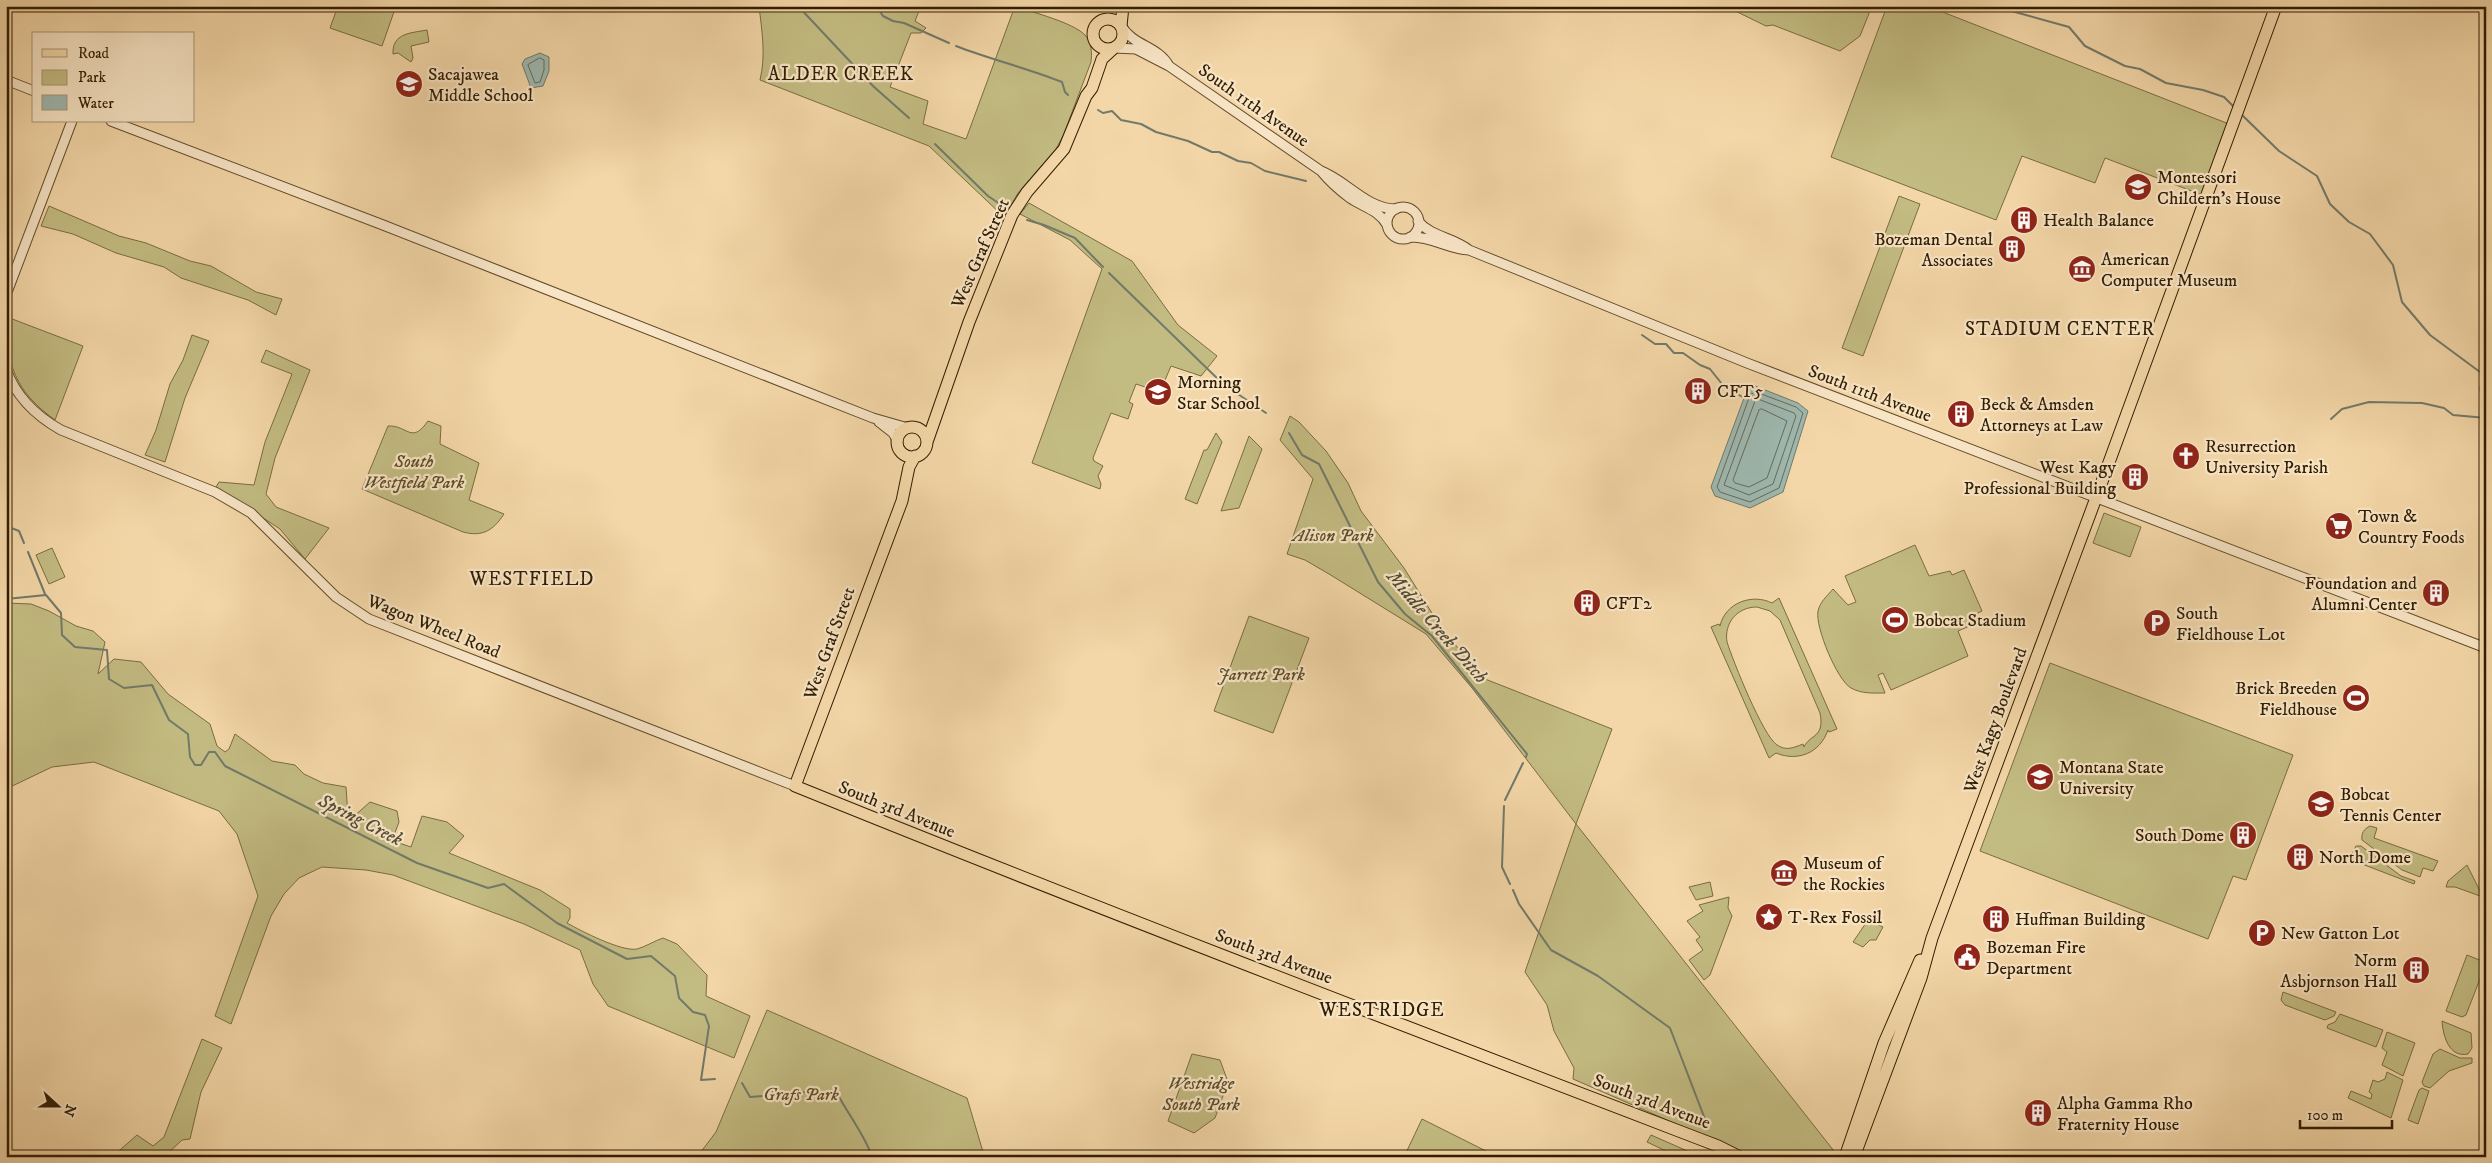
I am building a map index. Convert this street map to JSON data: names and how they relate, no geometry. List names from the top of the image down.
{
  "streets": {
    "main road": ["West Graf Street", "West Kagy Boulevard", "South 3rd Avenue"],
    "street": ["South 11th Avenue", "Wagon Wheel Road"]
  },
  "crossings": [
    ["South 11th Avenue", "West Graf Street"],
    ["South 11th Avenue", "West Kagy Boulevard"],
    ["West Graf Street", "Wagon Wheel Road"],
    ["West Graf Street", "South 3rd Avenue"],
    ["Wagon Wheel Road", "South 3rd Avenue"]
  ],
  "districts": [
    "ALDER CREEK",
    "STADIUM CENTER",
    "WESTFIELD",
    "WESTRIDGE"
  ],
  "water": ["Middle Creek Ditch", "Spring Creek"],
  "parks": [
    "South Westfield Park",
    "Alison Park",
    "Jarrett Park",
    "Westridge South Park",
    "Grafs Park"
  ],
  "places": {
    "school or university": [
      "Sacajawea Middle School",
      "Montessori Childern's House",
      "Morning Star School",
      "Montana State University",
      "Bobcat Tennis Center"
    ],
    "building": [
      "Health Balance",
      "Bozeman Dental Associates",
      "CFT5",
      "Beck & Amsden Attorneys at Law",
      "West Kagy Professional Building",
      "Foundation and Alumni Center",
      "CFT2",
      "South Dome",
      "North Dome",
      "Huffman Building",
      "Norm Asbjornson Hall",
      "Alpha Gamma Rho Fraternity House"
    ],
    "museum": ["American Computer Museum", "Museum of the Rockies"],
    "church": ["Resurrection University Parish"],
    "supermarket": ["Town & Country Foods"],
    "sports": ["Bobcat Stadium", "Brick Breeden Fieldhouse"],
    "parking": ["South Fieldhouse Lot", "New Gatton Lot"],
    "place": ["T-Rex Fossil"],
    "public building": ["Bozeman Fire Department"]
  },
  "legend": ["Road", "Park", "Water"],
  "scale_bar": "100 m",
  "north": "right"
}
